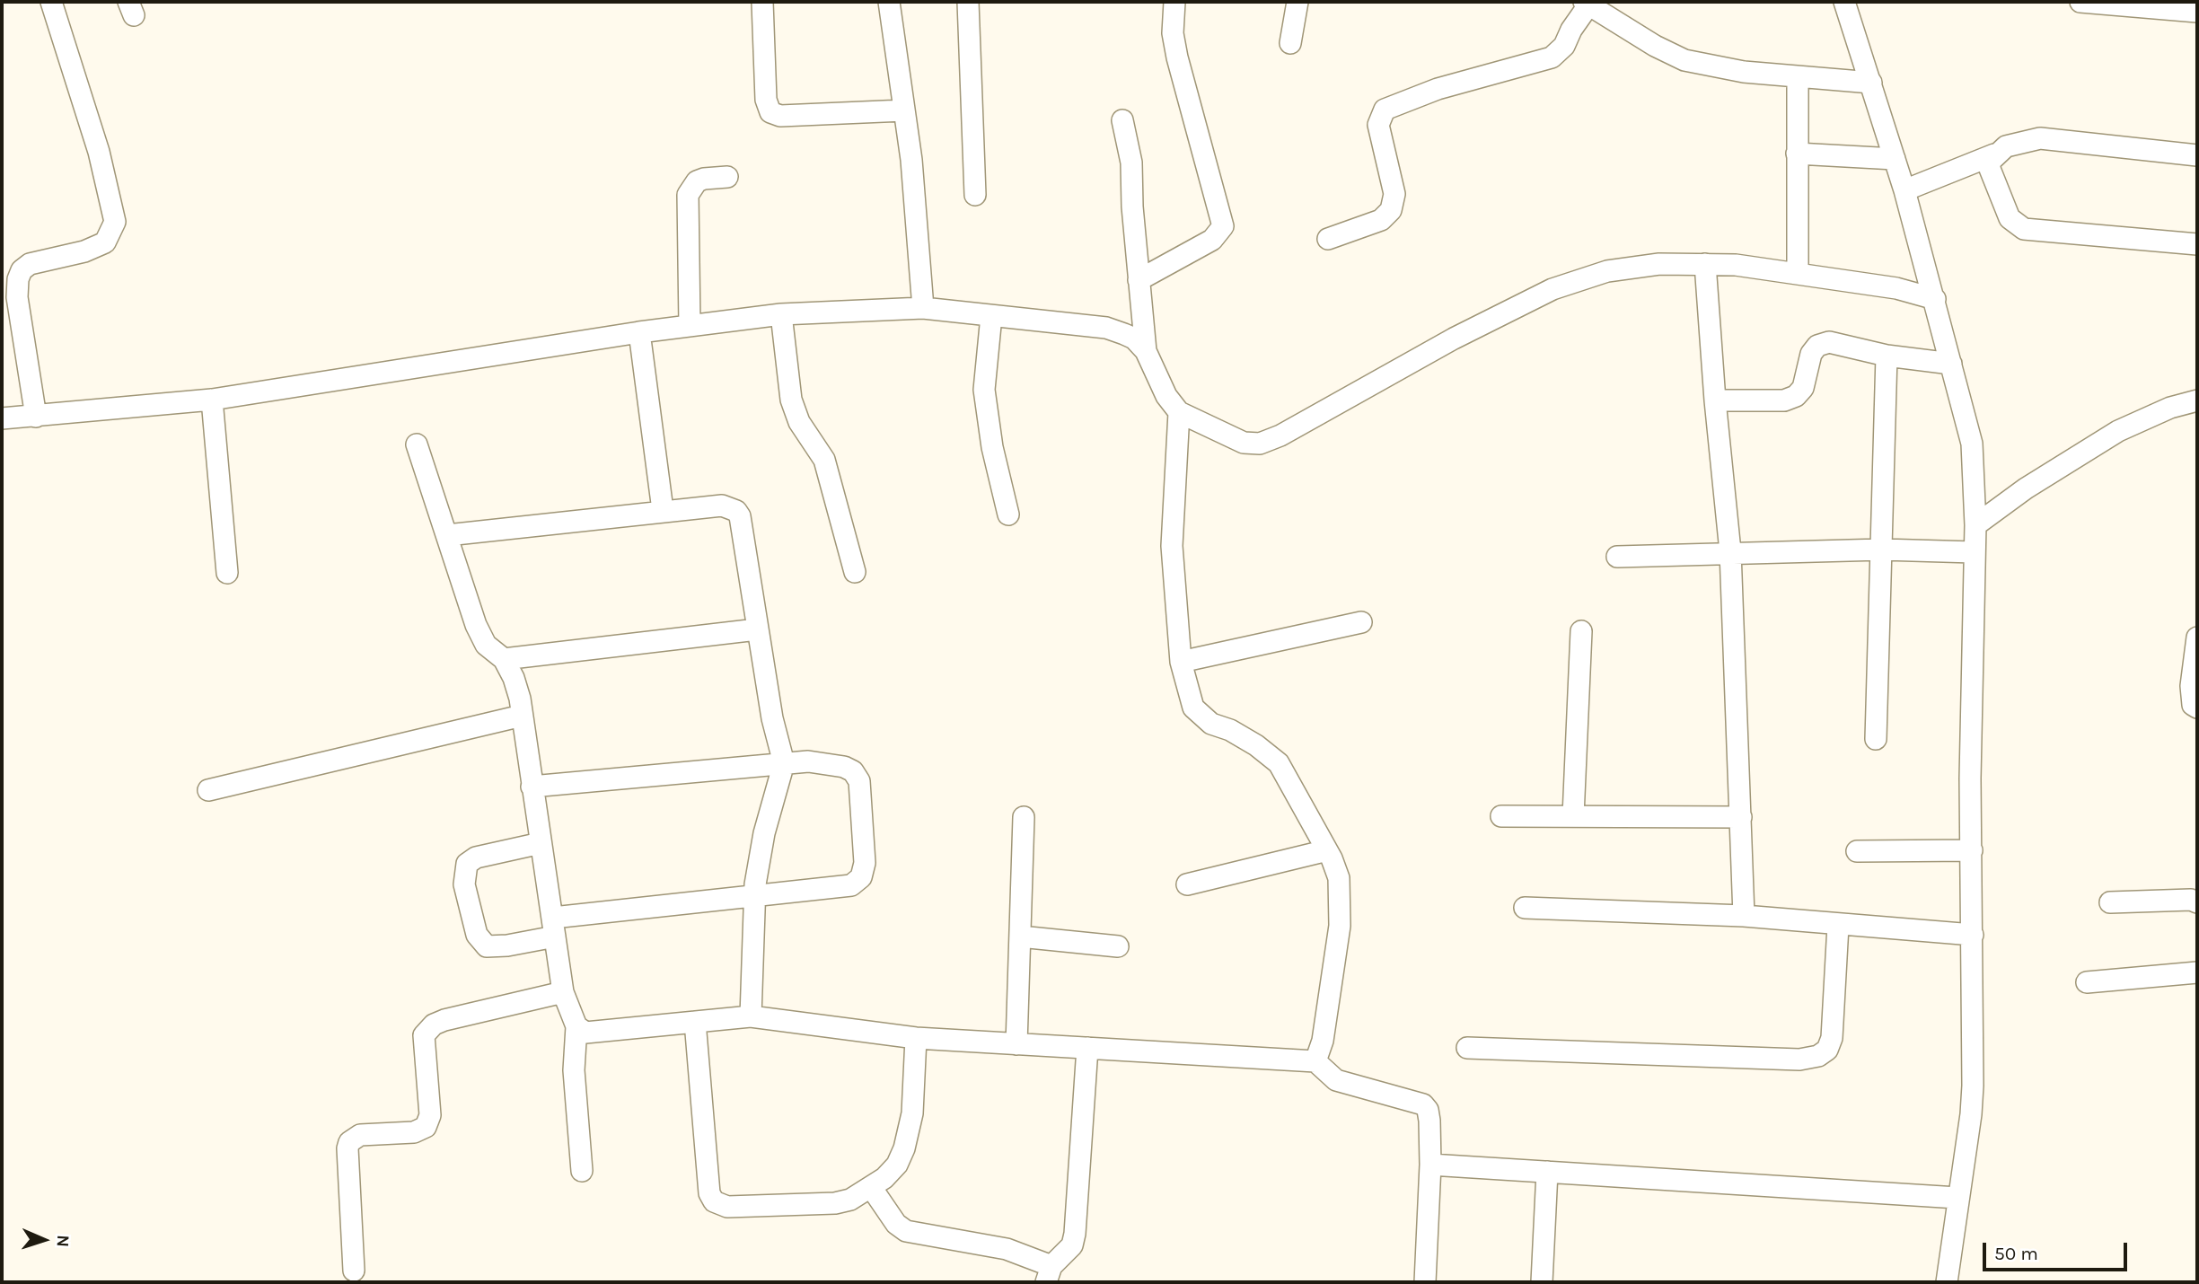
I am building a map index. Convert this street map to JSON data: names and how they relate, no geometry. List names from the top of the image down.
{
  "scale_bar": "50 m",
  "north": "right"
}
